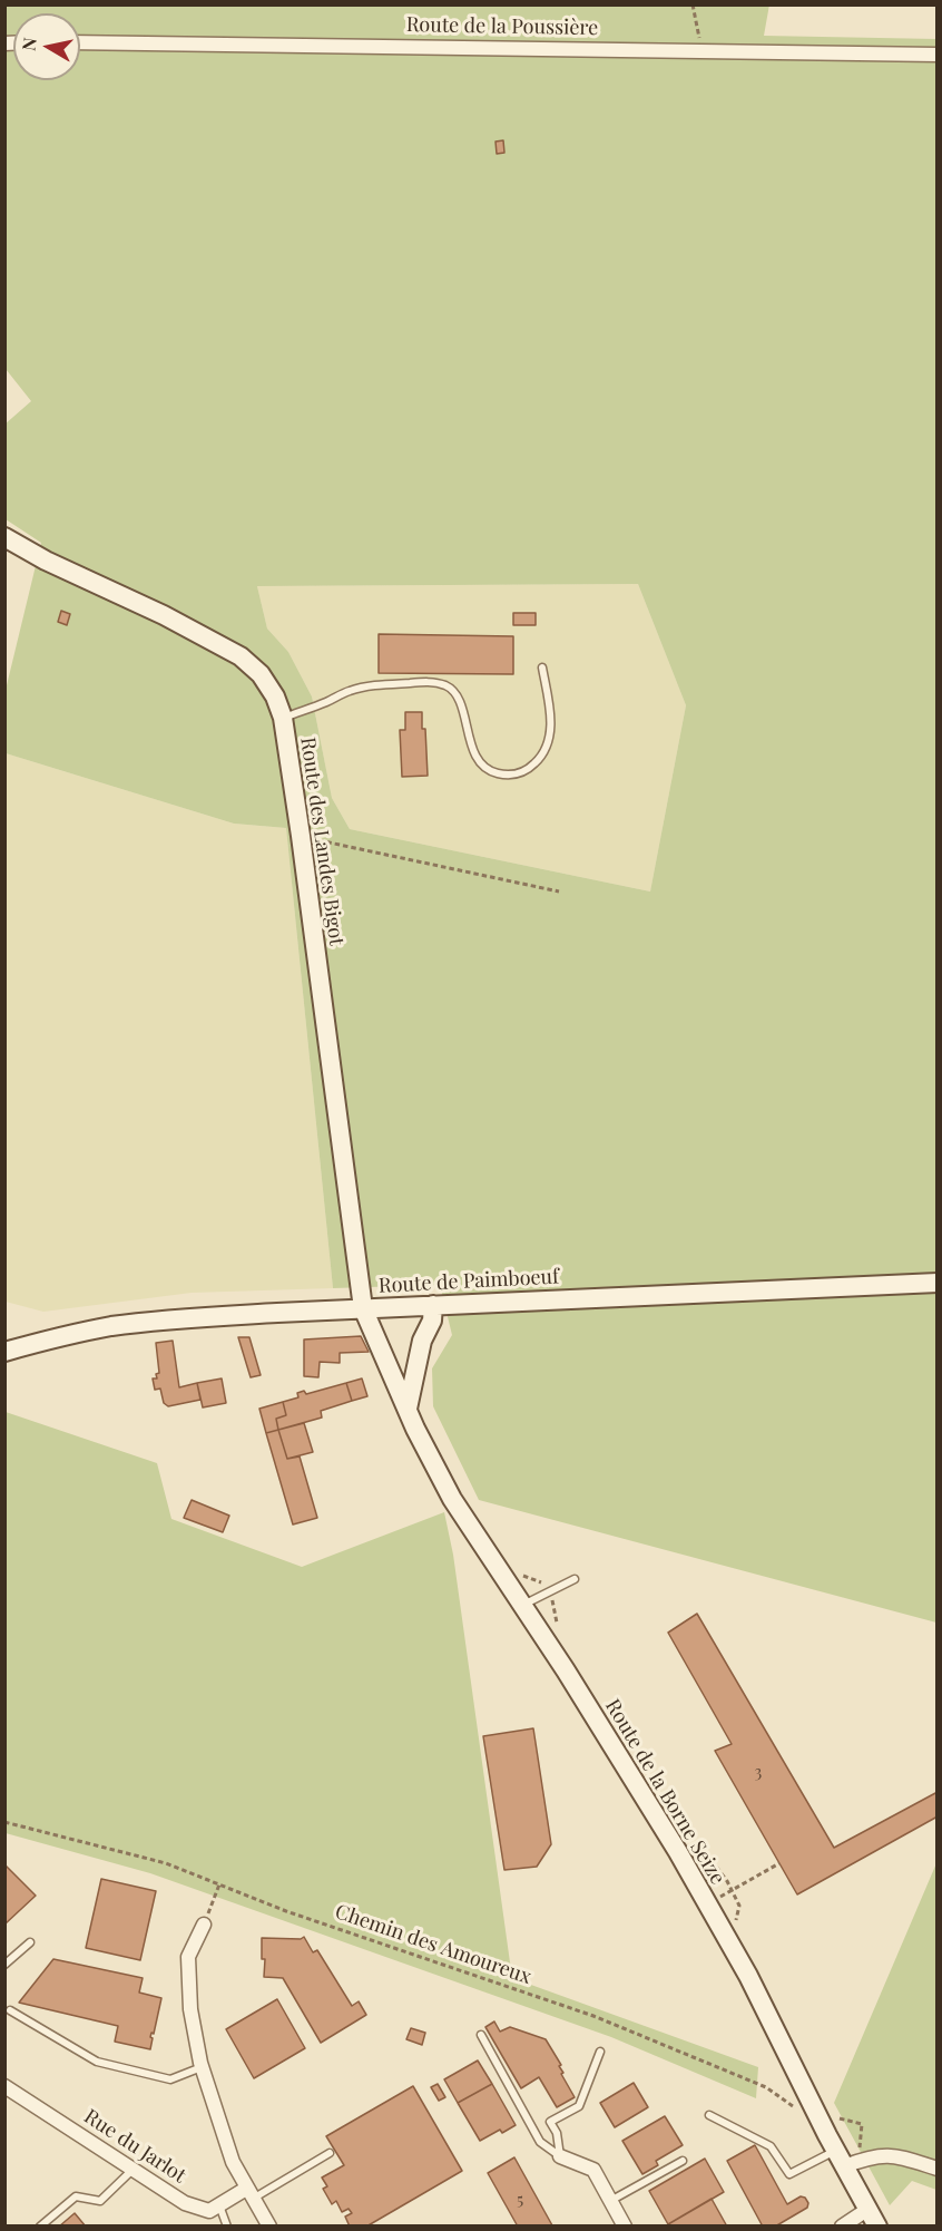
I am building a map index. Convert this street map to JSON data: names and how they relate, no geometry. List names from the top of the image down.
{
  "streets": {
    "street": [
      "Route de la Poussière",
      "Route des Landes Bigot",
      "Route de Paimboeuf",
      "Route de la Borne Seize",
      "Rue du Jarlot"
    ],
    "path": ["Chemin des Amoureux"]
  },
  "crossings": [
    ["Route des Landes Bigot", "Route de Paimboeuf"],
    ["Route des Landes Bigot", "Route de la Borne Seize"]
  ],
  "house_numbers": ["3", "5"],
  "north": "left"
}
